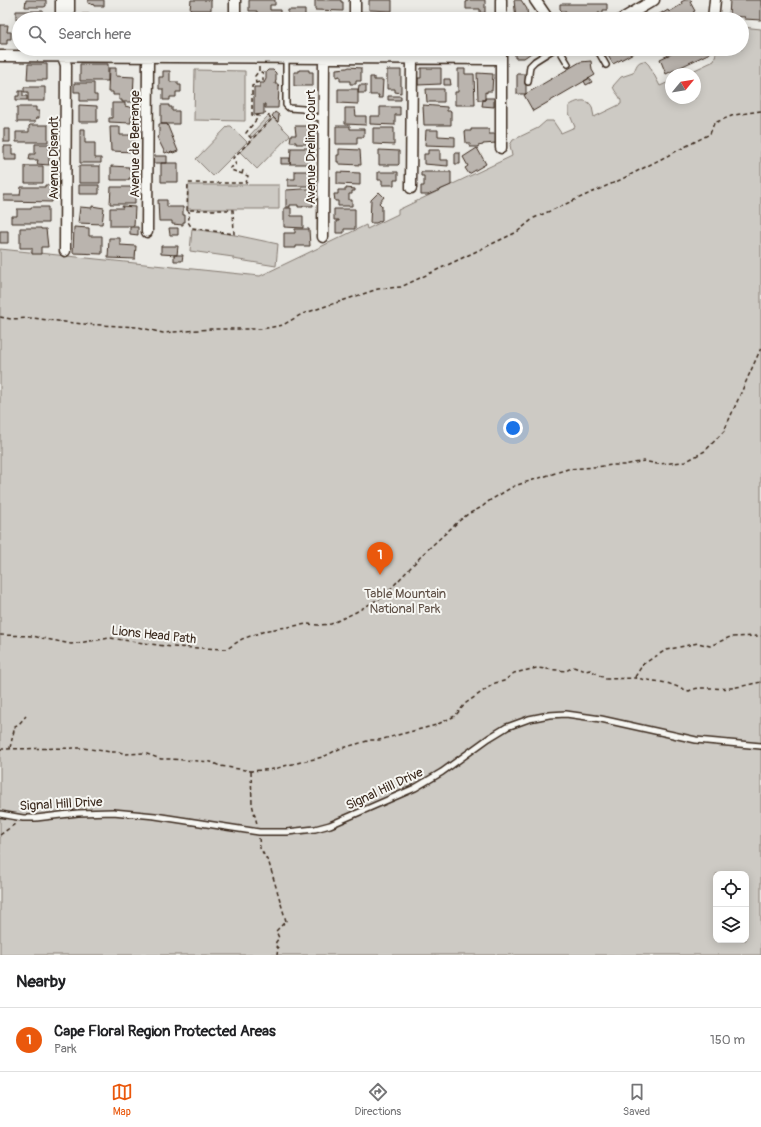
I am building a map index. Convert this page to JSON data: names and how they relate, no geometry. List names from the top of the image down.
{
  "streets": {
    "street": ["Avenue de Berrange", "Avenue Dreling Court", "Avenue Disandt"],
    "lane": ["Signal Hill Drive"],
    "path": ["Lions Head Path"]
  },
  "parks": ["Table Mountain National Park"],
  "north": "top right",
  "page": {
    "search": "Search here",
    "pins": "1",
    "heading": "Nearby",
    "list": [
      {
        "mark": "1",
        "name": "Cape Floral Region Protected Areas",
        "note": "Park",
        "value": "150 m"
      }
    ],
    "nav": ["Map", "Directions", "Saved"]
  }
}
